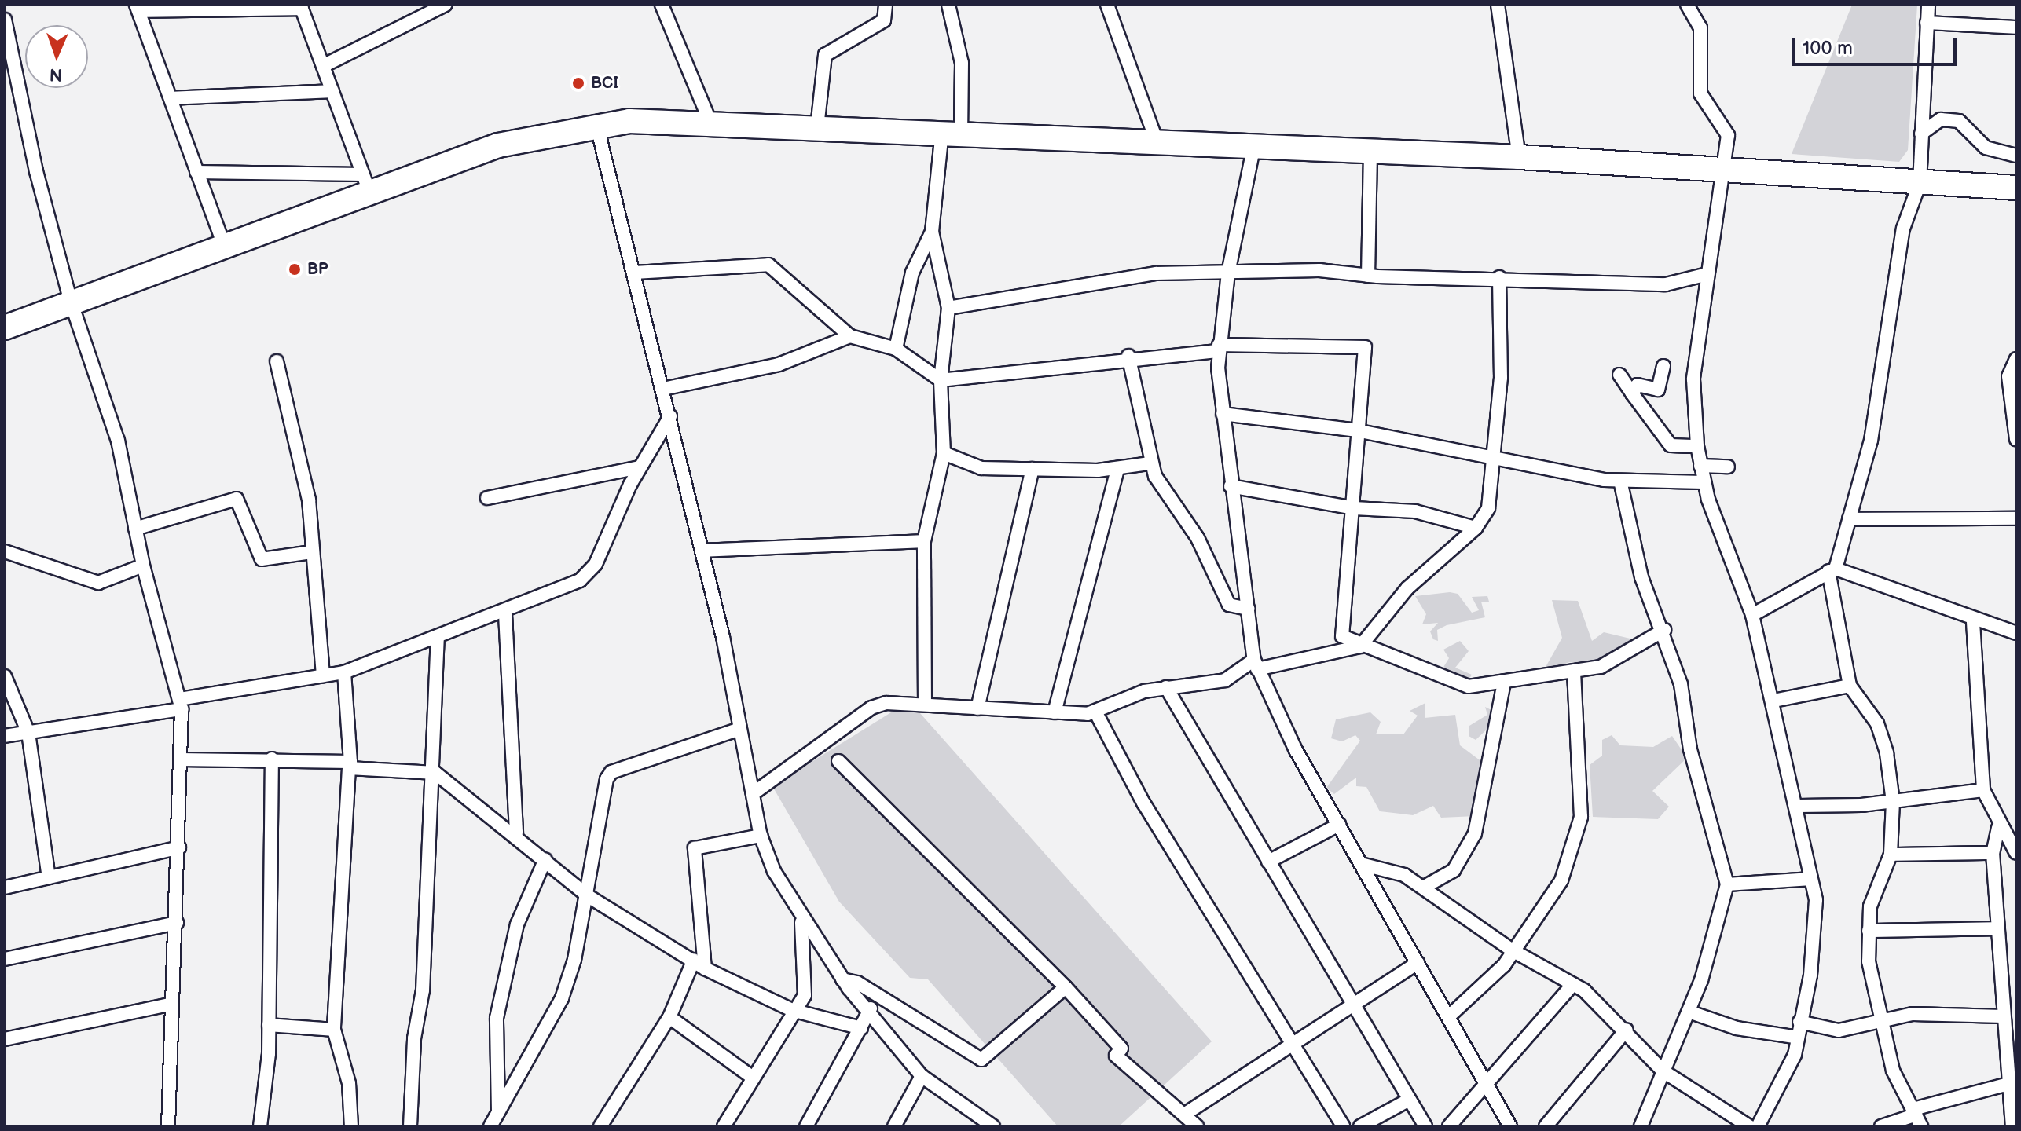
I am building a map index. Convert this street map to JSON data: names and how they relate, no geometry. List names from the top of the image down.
{
  "places": ["BCI", "BP"],
  "scale_bar": "100 m",
  "north": "bottom"
}
